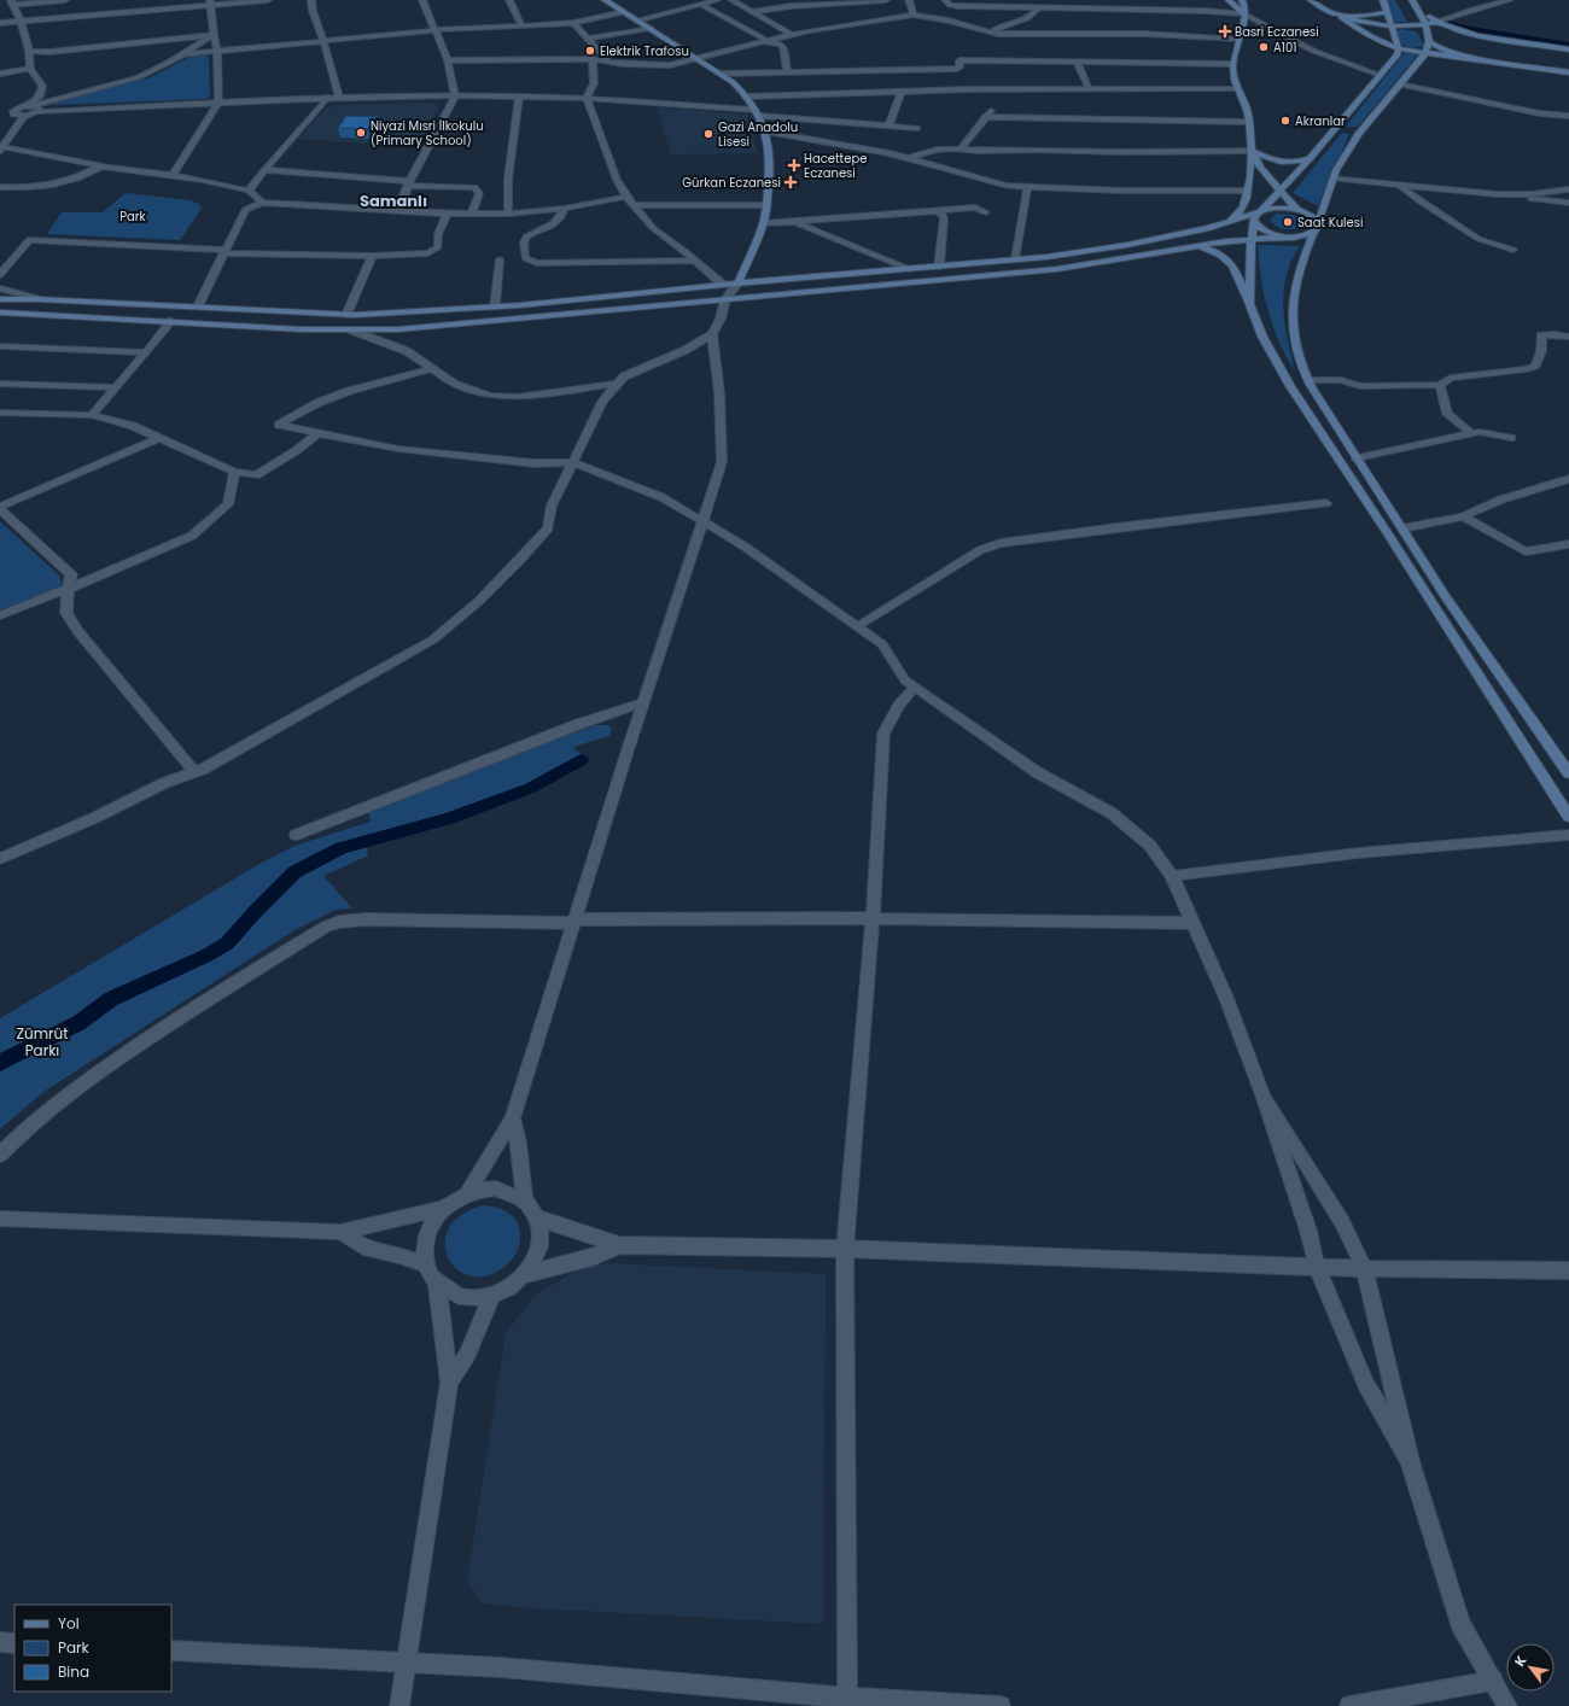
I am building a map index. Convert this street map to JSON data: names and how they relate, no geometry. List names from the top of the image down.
{
  "districts": ["Samanlı"],
  "parks": ["Park", "Zümrüt Parkı"],
  "places": {
    "health": ["Basri Eczanesi", "Hacettepe Eczanesi", "Gürkan Eczanesi"],
    "other": [
      "A101",
      "Elektrik Trafosu",
      "Akranlar",
      "Niyazi Mısri İlkokulu (Primary School)",
      "Gazi Anadolu Lisesi",
      "Saat Kulesi"
    ]
  },
  "legend": ["Yol", "Park", "Bina"],
  "north": "top left"
}
